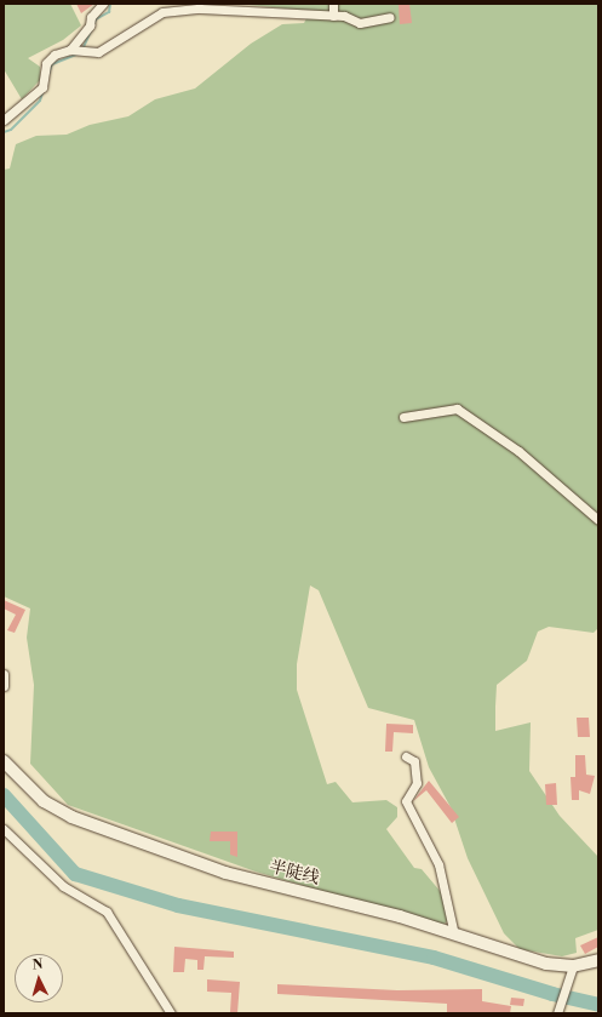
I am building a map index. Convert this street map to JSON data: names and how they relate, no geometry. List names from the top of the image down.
{
  "streets": {
    "street": ["半陡线"]
  },
  "north": "top"
}
